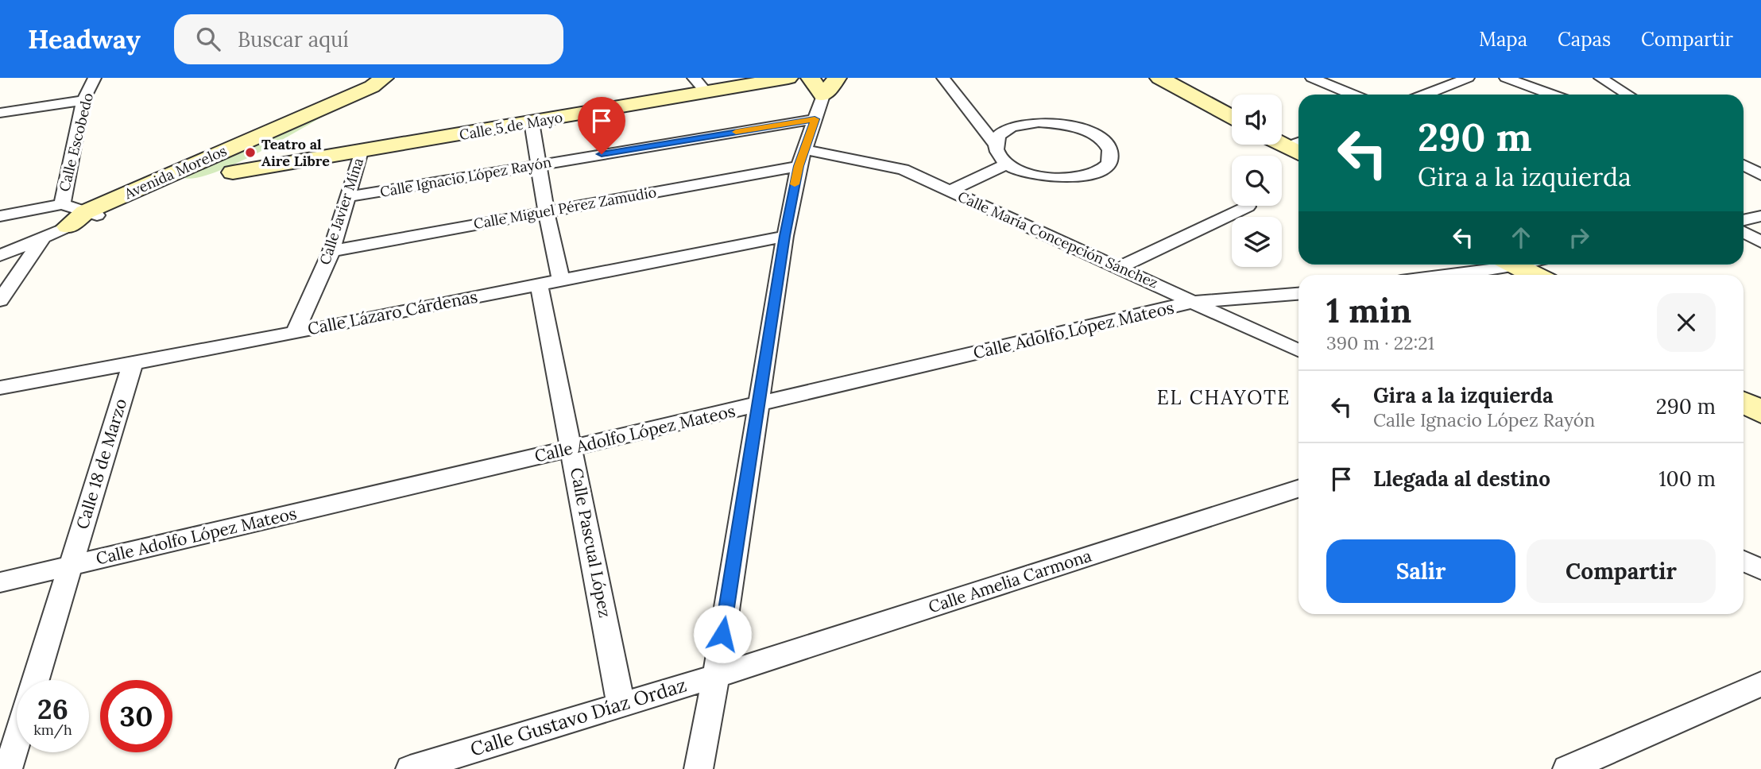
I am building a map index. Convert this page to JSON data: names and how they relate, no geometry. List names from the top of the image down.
{
  "streets": {
    "street": [
      "Calle 5 de Mayo",
      "Calle Escobedo",
      "Avenida Morelos",
      "Calle Ignacio López Rayón",
      "Calle Miguel Pérez Zamudio",
      "Calle Javier Mina",
      "Calle María Concepción Sánchez",
      "Calle Lázaro Cárdenas",
      "Calle Adolfo López Mateos",
      "Calle 18 de Marzo",
      "Calle Pascual López",
      "Calle Amelia Carmona",
      "Calle Gustavo Díaz Ordaz"
    ]
  },
  "crossings": [
    ["Calle 5 de Mayo", "Avenida Morelos"],
    ["Calle 5 de Mayo", "Calle Javier Mina"],
    ["Calle Ignacio López Rayón", "Calle Javier Mina"],
    ["Calle Miguel Pérez Zamudio", "Calle Javier Mina"],
    ["Calle Miguel Pérez Zamudio", "Calle María Concepción Sánchez"],
    ["Calle Javier Mina", "Calle Lázaro Cárdenas"],
    ["Calle María Concepción Sánchez", "Calle Adolfo López Mateos"],
    ["Calle Lázaro Cárdenas", "Calle 18 de Marzo"],
    ["Calle Lázaro Cárdenas", "Calle Pascual López"],
    ["Calle Adolfo López Mateos", "Calle 18 de Marzo"],
    ["Calle Adolfo López Mateos", "Calle Pascual López"],
    ["Calle Pascual López", "Calle Gustavo Díaz Ordaz"],
    ["Calle Amelia Carmona", "Calle Gustavo Díaz Ordaz"]
  ],
  "districts": ["EL CHAYOTE"],
  "places": ["Teatro al Aire Libre"],
  "page": {
    "header": "Headway",
    "search": "Buscar aquí",
    "nav": ["Mapa", "Capas", "Compartir"],
    "turn": ["290 m", "Gira a la izquierda"],
    "heading": ["1 min", "390 m · 22:21"],
    "list": [
      {
        "name": "Gira a la izquierda",
        "note": "Calle Ignacio López Rayón",
        "value": "290 m"
      },
      {
        "name": "Llegada al destino",
        "value": "100 m"
      }
    ],
    "buttons": ["Salir", "Compartir"],
    "speed": "26 km/h",
    "limit": "30"
  }
}
